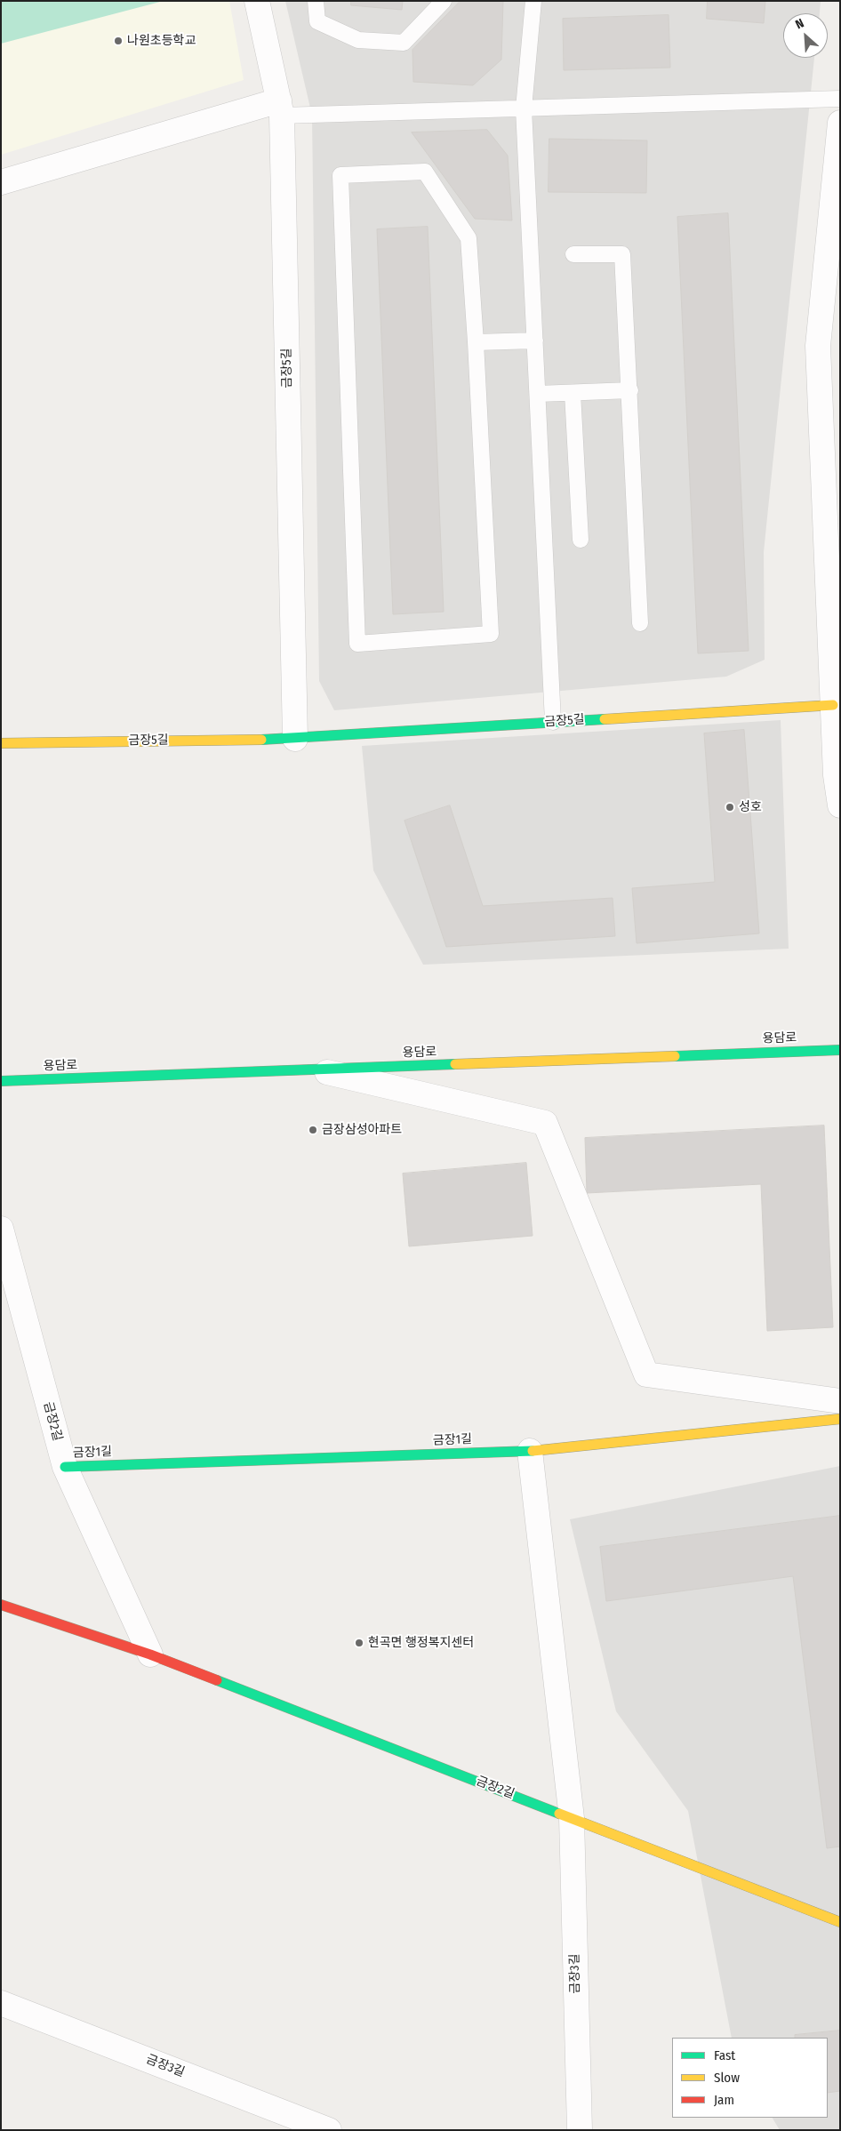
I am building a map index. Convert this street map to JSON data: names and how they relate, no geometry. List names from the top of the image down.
{
  "streets": {
    "street": [
      "금장5길",
      "용담로",
      "금장2길",
      "금장1길",
      "금장3길"
    ]
  },
  "crossings": [
    ["금장2길", "금장1길"],
    ["금장2길", "금장3길"],
    ["금장1길", "금장3길"]
  ],
  "places": [
    "나원초등학교",
    "성호",
    "금장삼성아파트",
    "현곡면 행정복지센터"
  ],
  "legend": ["Fast", "Slow", "Jam"],
  "north": "top left"
}
